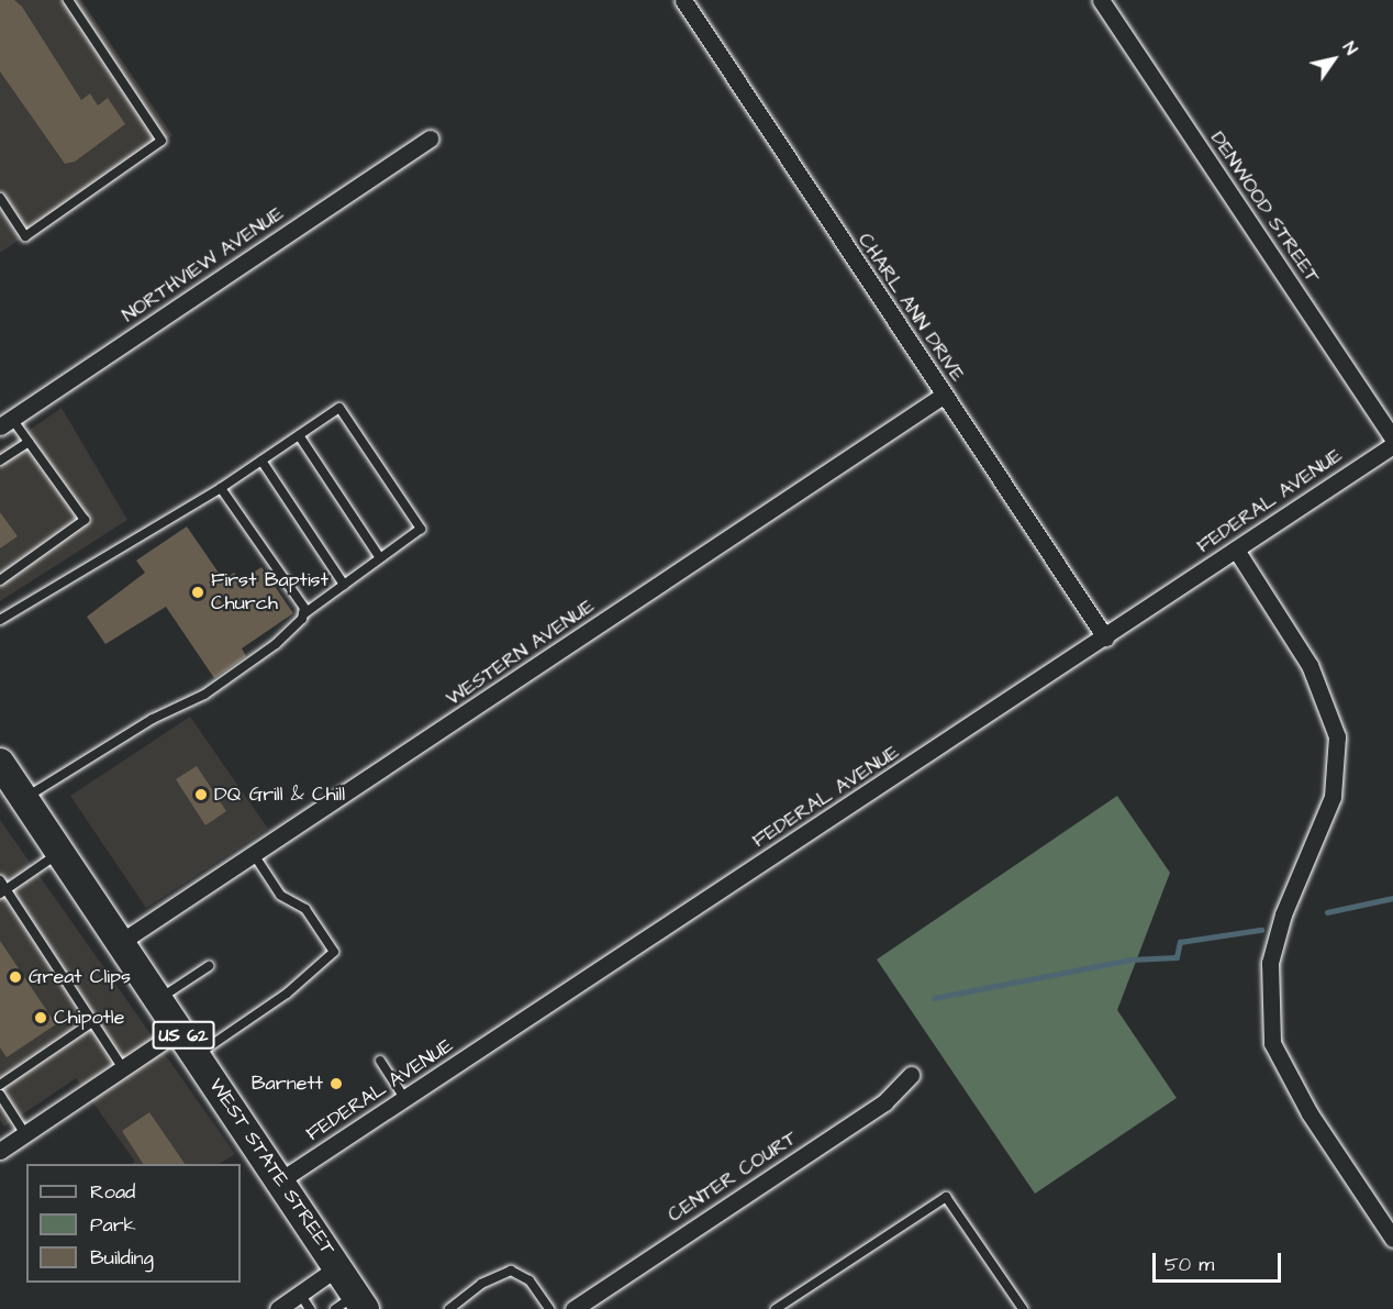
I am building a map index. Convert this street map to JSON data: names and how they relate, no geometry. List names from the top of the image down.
{
  "streets": {
    "highway": ["US 62", "WEST STATE STREET"],
    "street": [
      "DENWOOD STREET",
      "NORTHVIEW AVENUE",
      "CHARL ANN DRIVE",
      "FEDERAL AVENUE",
      "WESTERN AVENUE",
      "CENTER COURT"
    ]
  },
  "crossings": [
    ["CHARL ANN DRIVE", "FEDERAL AVENUE"],
    ["CHARL ANN DRIVE", "WESTERN AVENUE"],
    ["FEDERAL AVENUE", "WEST STATE STREET"],
    ["WESTERN AVENUE", "WEST STATE STREET"]
  ],
  "places": [
    "First Baptist Church",
    "DQ Grill & Chill",
    "Great Clips",
    "Chipotle",
    "Barnett"
  ],
  "legend": ["Road", "Park", "Building"],
  "scale_bar": "50 m",
  "north": "top right"
}
